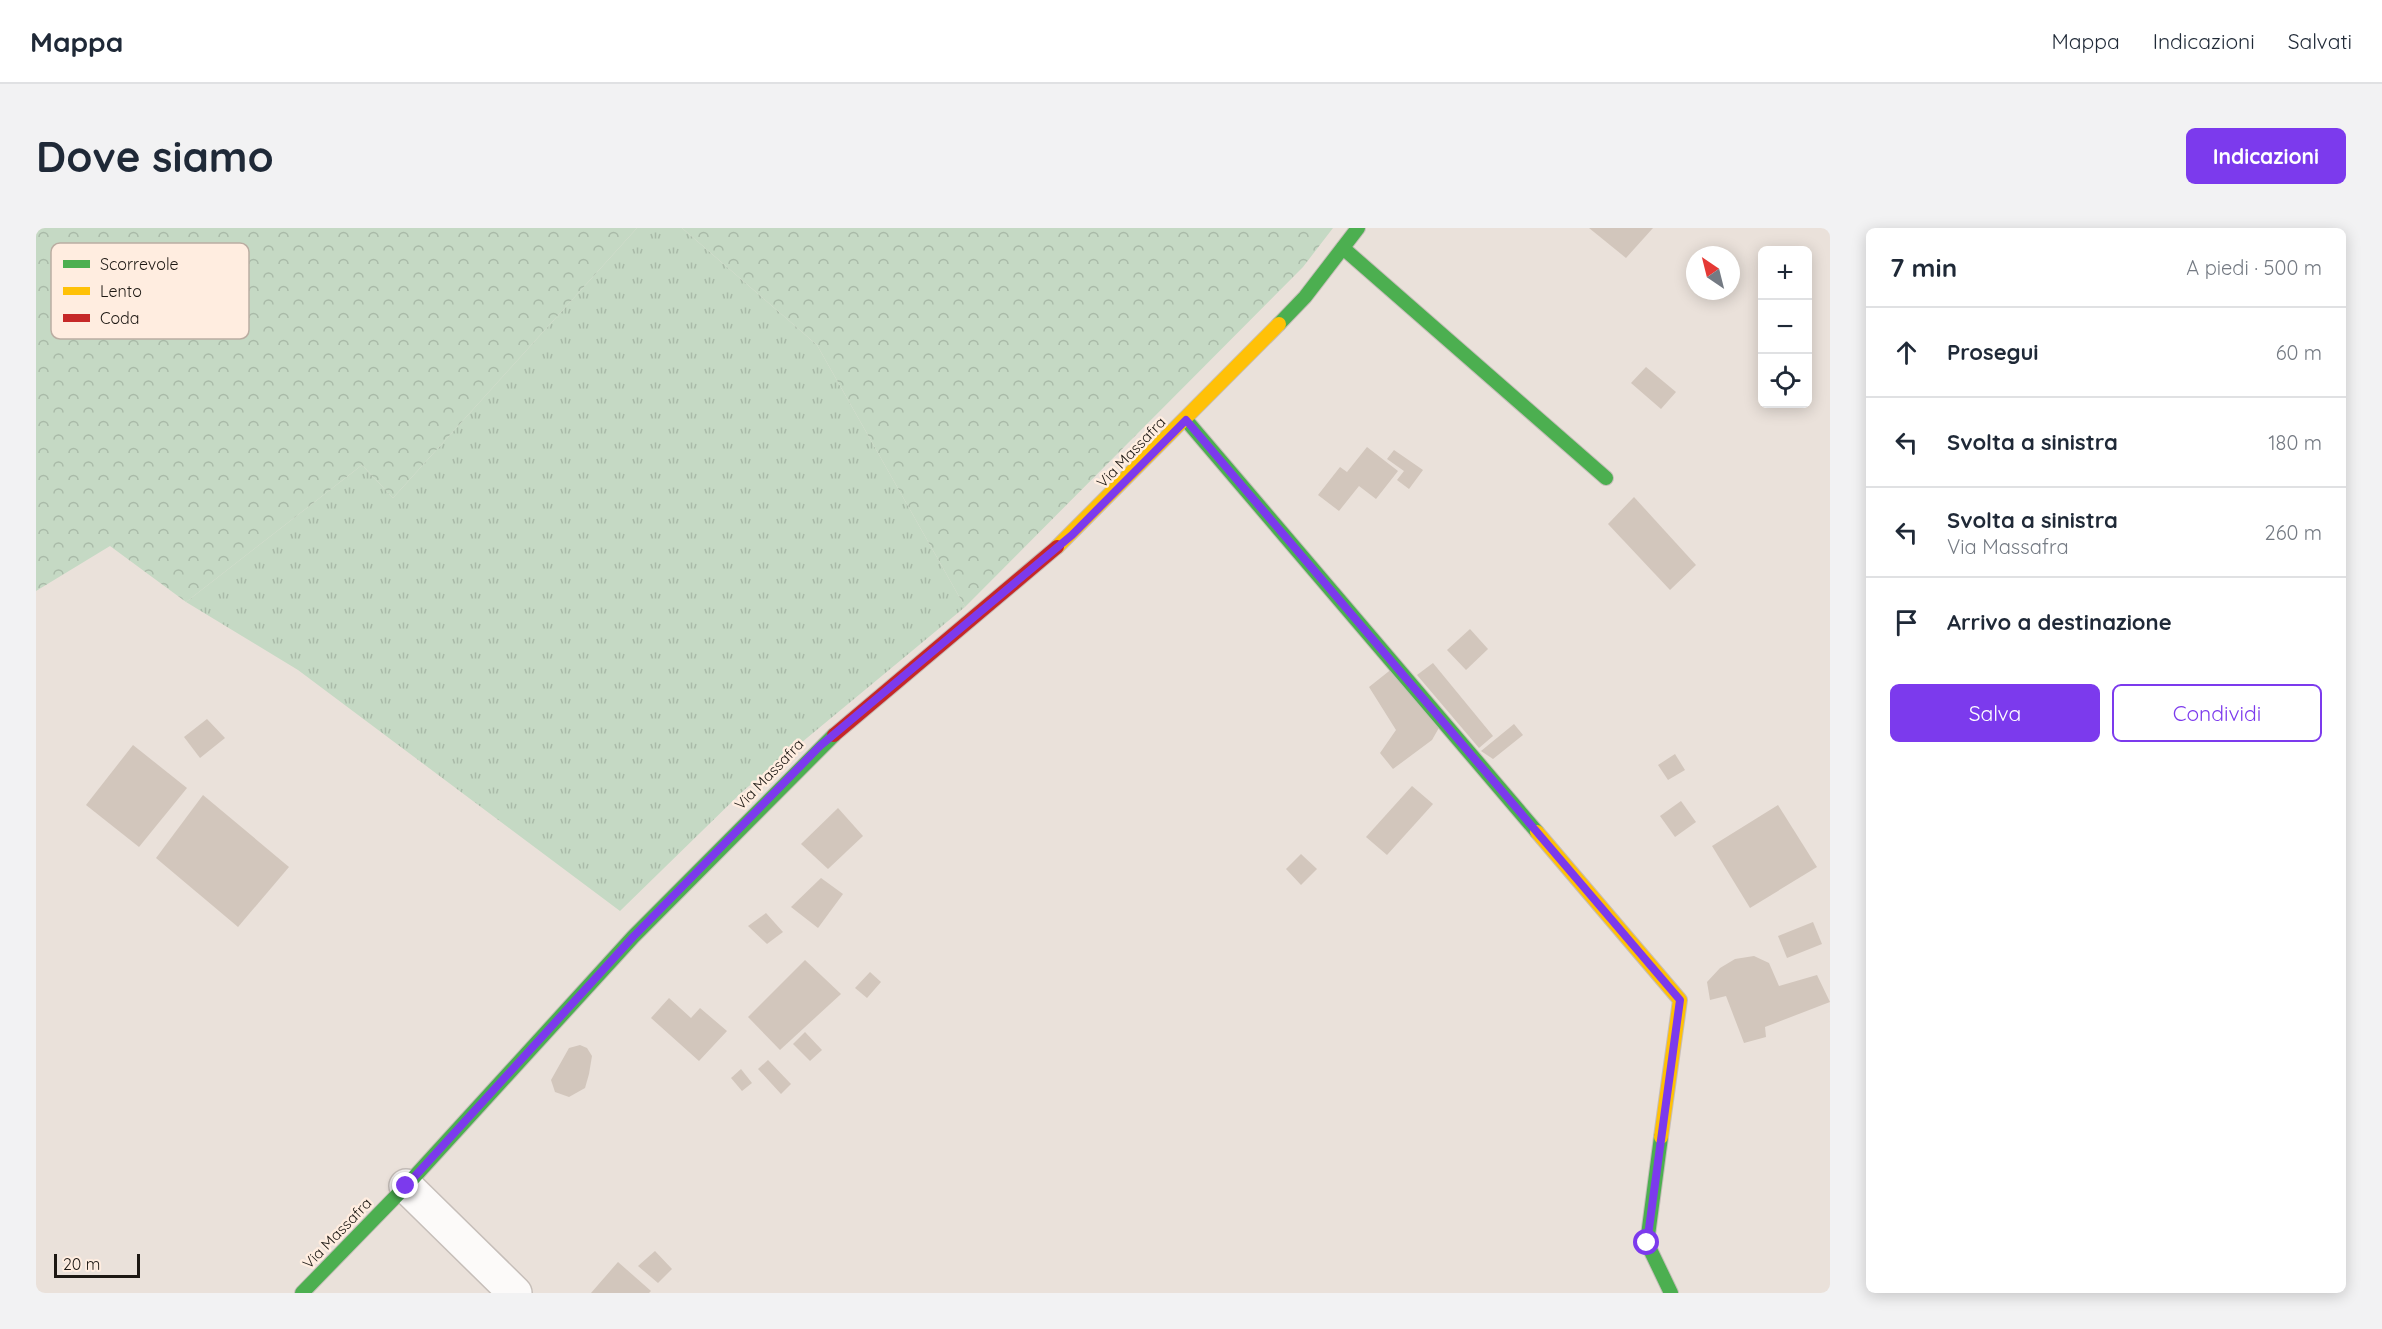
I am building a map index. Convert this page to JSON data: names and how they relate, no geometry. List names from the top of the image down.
{
  "streets": {
    "main road": ["Via Massafra"]
  },
  "legend": ["Scorrevole", "Lento", "Coda"],
  "scale_bar": "20 m",
  "north": "top left",
  "page": {
    "header": "Mappa",
    "nav": ["Mappa", "Indicazioni", "Salvati"],
    "buttons": [
      "Indicazioni",
      ["Salva", "Condividi"]
    ],
    "title": "Dove siamo",
    "heading": ["7 min", "A piedi · 500 m"],
    "map_buttons": ["+", "−"],
    "list": [
      ["Prosegui", "60 m"],
      ["Svolta a sinistra", "180 m"],
      ["Svolta a sinistra", "Via Massafra", "260 m"],
      "Arrivo a destinazione"
    ],
    "scale": "20 m"
  }
}
